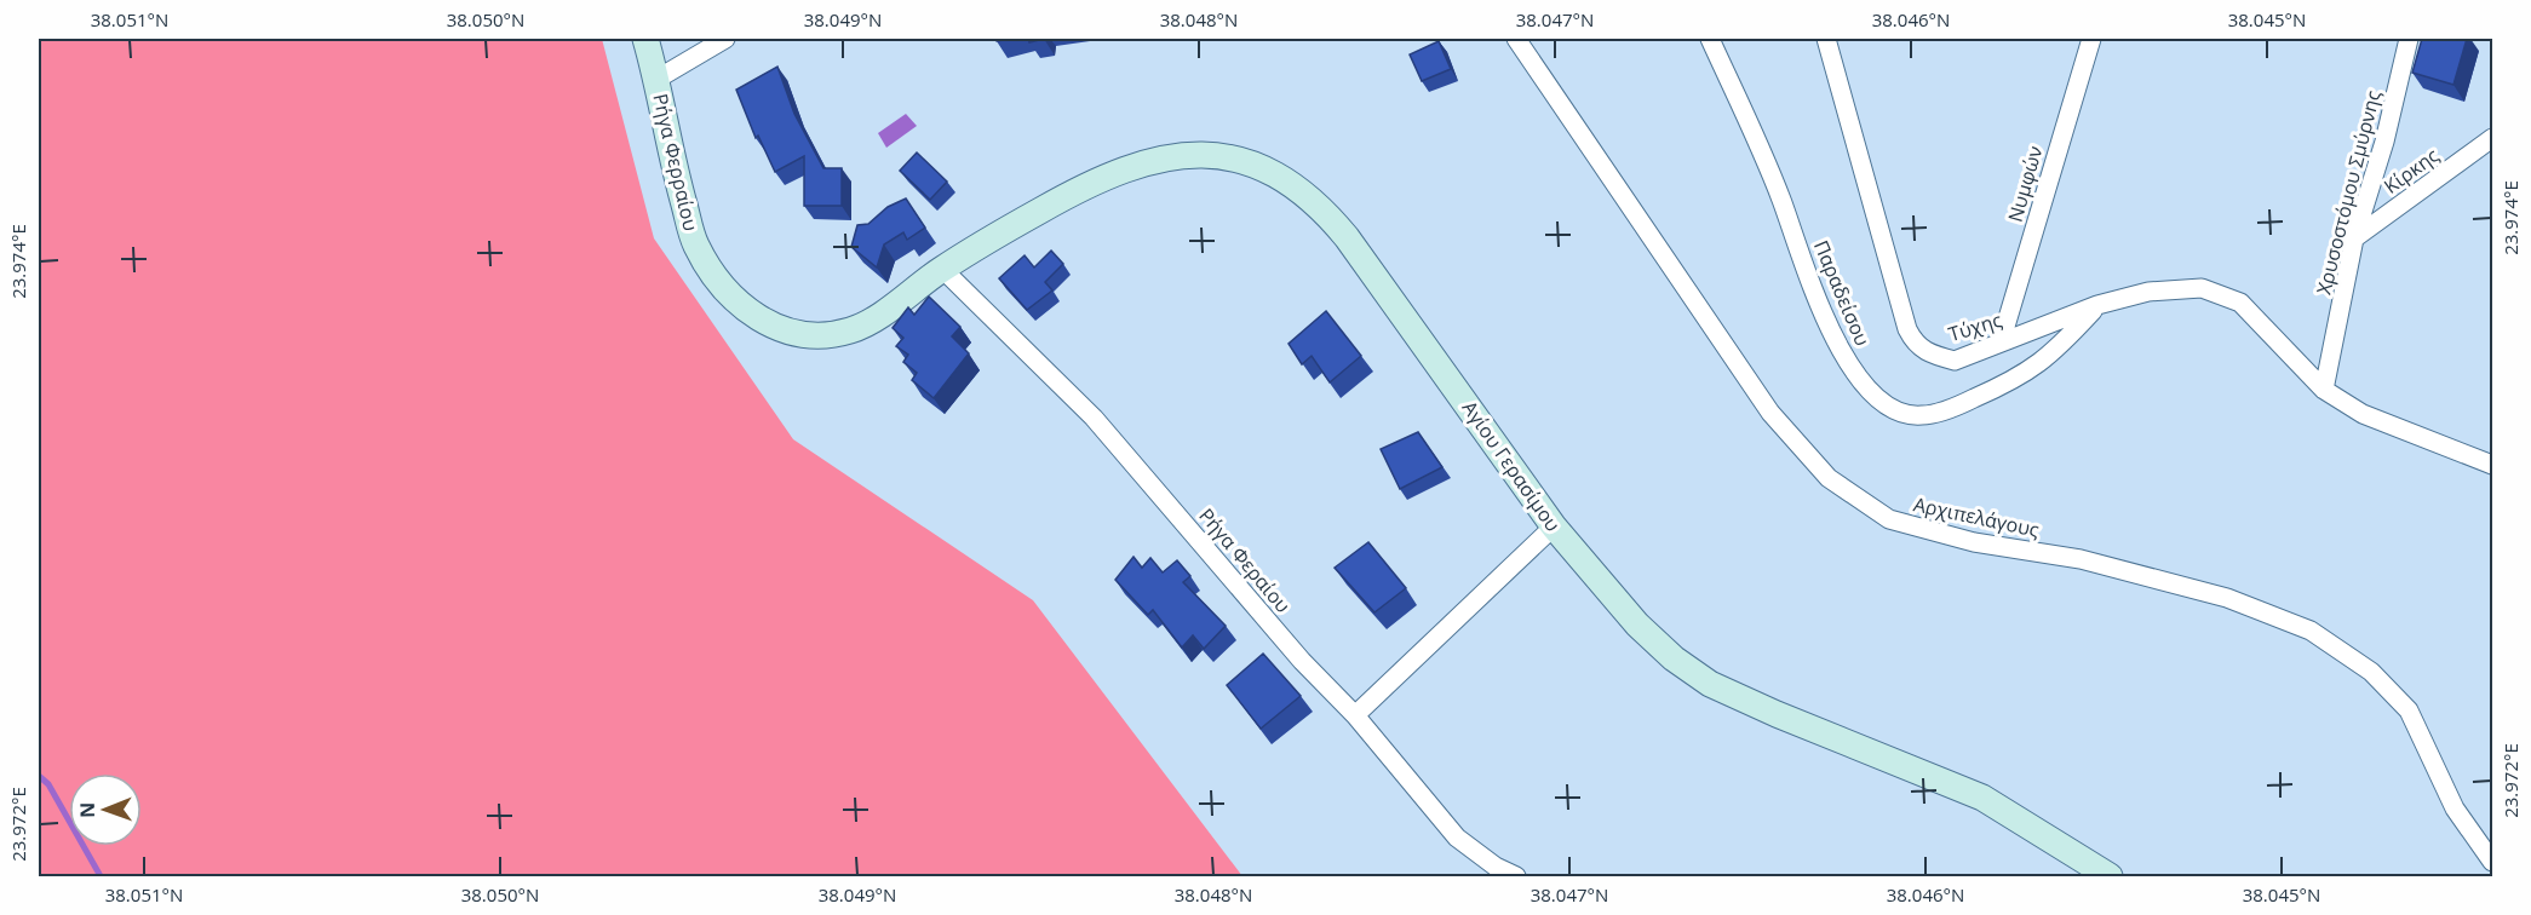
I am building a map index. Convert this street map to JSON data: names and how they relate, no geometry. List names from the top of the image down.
{
  "streets": {
    "street": [
      "Ρήγα Φερραίου",
      "Κίρκης",
      "Νυμφών",
      "Χρυσοστόμου Σμύρνης",
      "Παραδείσου",
      "Τύχης",
      "Αγίου Γερασίμου",
      "Αρχιπελάγους",
      "Ρήγα Φεραίου"
    ]
  },
  "crossings": [
    ["Ρήγα Φερραίου", "Αγίου Γερασίμου"],
    ["Ρήγα Φερραίου", "Ρήγα Φεραίου"],
    ["Κίρκης", "Χρυσοστόμου Σμύρνης"],
    ["Νυμφών", "Τύχης"],
    ["Χρυσοστόμου Σμύρνης", "Τύχης"],
    ["Παραδείσου", "Τύχης"],
    ["Αγίου Γερασίμου", "Ρήγα Φεραίου"]
  ],
  "north": "left",
  "coordinates": [
    "38.051°N",
    "38.050°N",
    "38.049°N",
    "38.048°N",
    "38.047°N",
    "38.046°N",
    "38.045°N",
    "23.974°E",
    "23.972°E"
  ]
}
